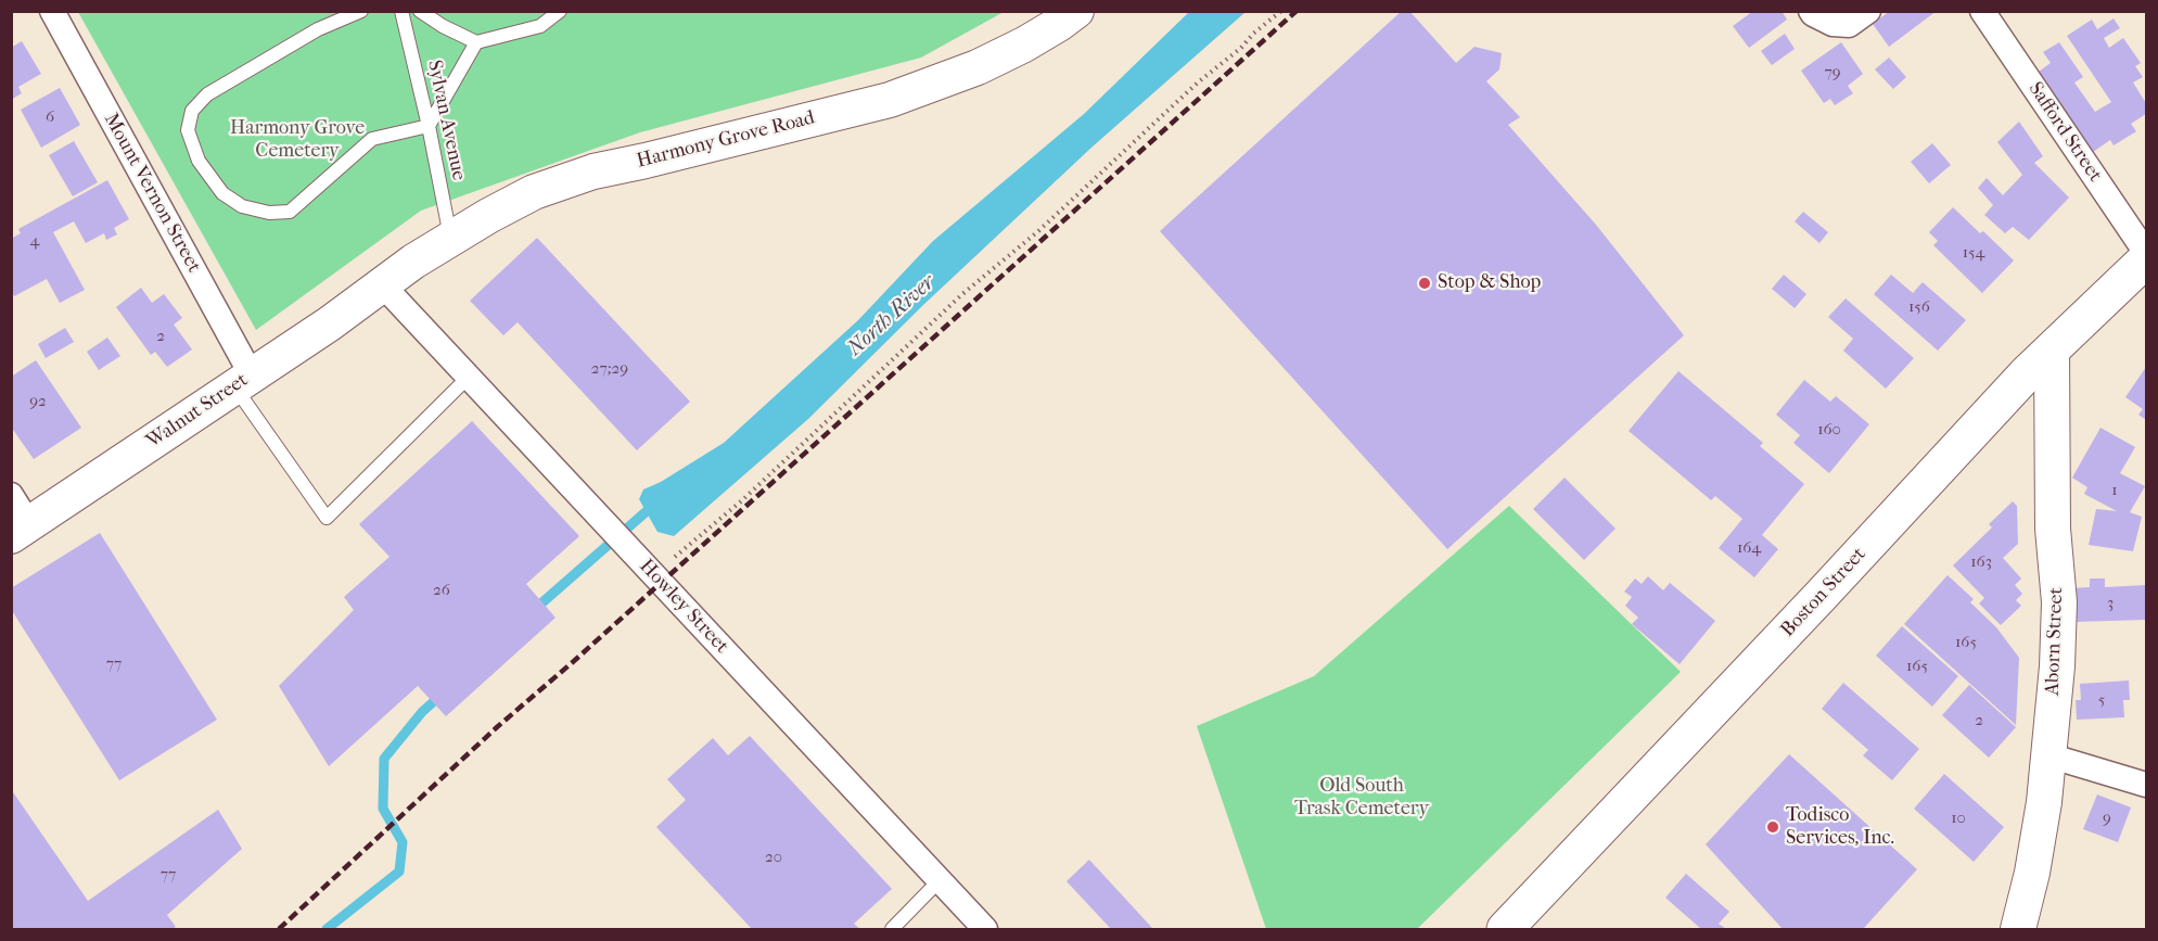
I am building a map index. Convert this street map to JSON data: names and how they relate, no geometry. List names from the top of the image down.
{
  "streets": {
    "main road": ["Boston Street"],
    "street": [
      "Safford Street",
      "Harmony Grove Road",
      "Mount Vernon Street",
      "Walnut Street",
      "Howley Street",
      "Aborn Street"
    ],
    "lane": ["Sylvan Avenue"]
  },
  "crossings": [
    ["Sylvan Avenue", "Harmony Grove Road"],
    ["Harmony Grove Road", "Walnut Street"],
    ["Harmony Grove Road", "Howley Street"],
    ["Mount Vernon Street", "Walnut Street"],
    ["Walnut Street", "Howley Street"],
    ["Boston Street", "Aborn Street"]
  ],
  "water": ["North River"],
  "parks": ["Harmony Grove Cemetery", "Old South Trask Cemetery"],
  "places": ["Stop & Shop", "Todisco Services, Inc."],
  "house_numbers": [
    "79",
    "6",
    "4",
    "154",
    "156",
    "2",
    "27;29",
    "92",
    "160",
    "1",
    "164",
    "163",
    "26",
    "3",
    "165",
    "77",
    "165",
    "5",
    "2",
    "10",
    "9",
    "20",
    "77"
  ]
}
